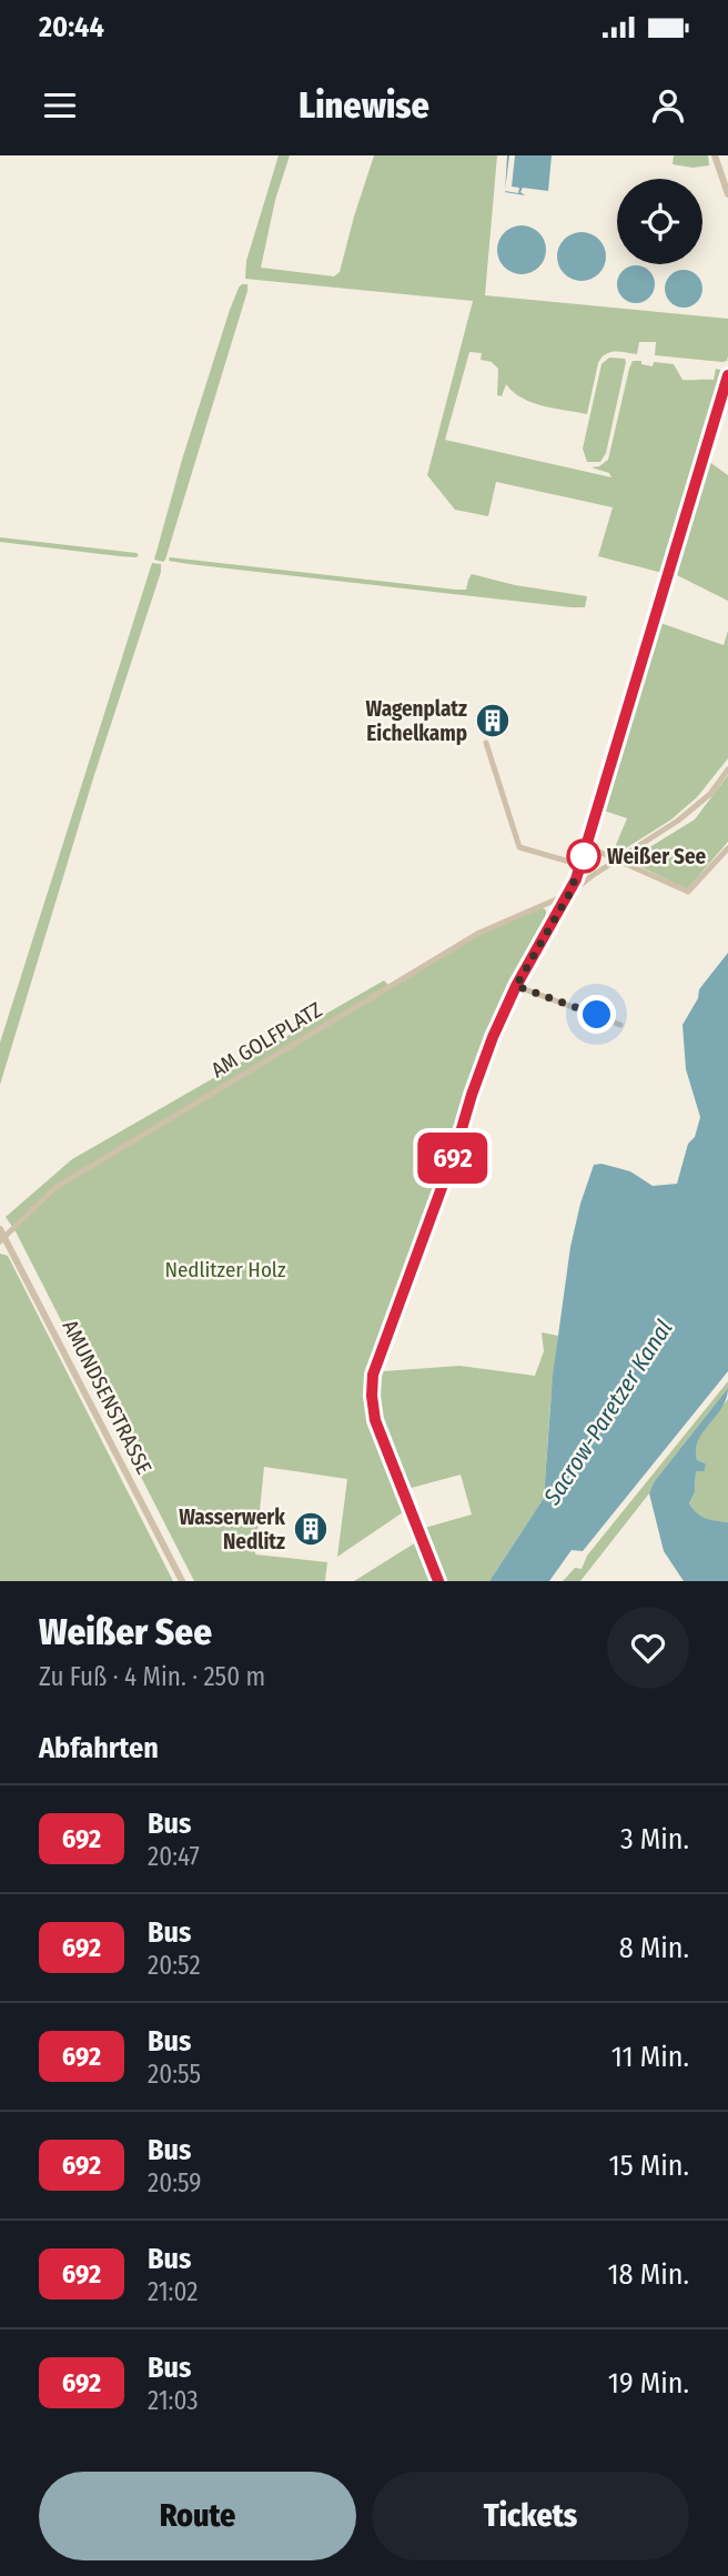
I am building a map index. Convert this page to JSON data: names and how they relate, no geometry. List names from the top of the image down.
{
  "streets": {
    "street": ["AM GOLFPLATZ", "AMUNDSENSTRASSE"]
  },
  "crossings": [
    ["AM GOLFPLATZ", "AMUNDSENSTRASSE"]
  ],
  "water": ["Sacrow-Paretzer Kanal"],
  "parks": ["Nedlitzer Holz"],
  "places": {
    "building": ["Wagenplatz Eichelkamp", "Wasserwerk Nedlitz"],
    "other": ["Weißer See"]
  },
  "lines": ["bus line 692"],
  "page": {
    "status": "20:44",
    "header": "Linewise",
    "on_map": "692",
    "heading": [
      ["Weißer See", "Zu Fuß · 4 Min. · 250 m"],
      "Abfahrten"
    ],
    "list": [
      {
        "mark": "692",
        "name": "Bus",
        "note": "20:47",
        "value": "3 Min."
      },
      {
        "mark": "692",
        "name": "Bus",
        "note": "20:52",
        "value": "8 Min."
      },
      {
        "mark": "692",
        "name": "Bus",
        "note": "20:55",
        "value": "11 Min."
      },
      {
        "mark": "692",
        "name": "Bus",
        "note": "20:59",
        "value": "15 Min."
      },
      {
        "mark": "692",
        "name": "Bus",
        "note": "21:02",
        "value": "18 Min."
      },
      {
        "mark": "692",
        "name": "Bus",
        "note": "21:03",
        "value": "19 Min."
      }
    ],
    "buttons": ["Route", "Tickets"]
  }
}
